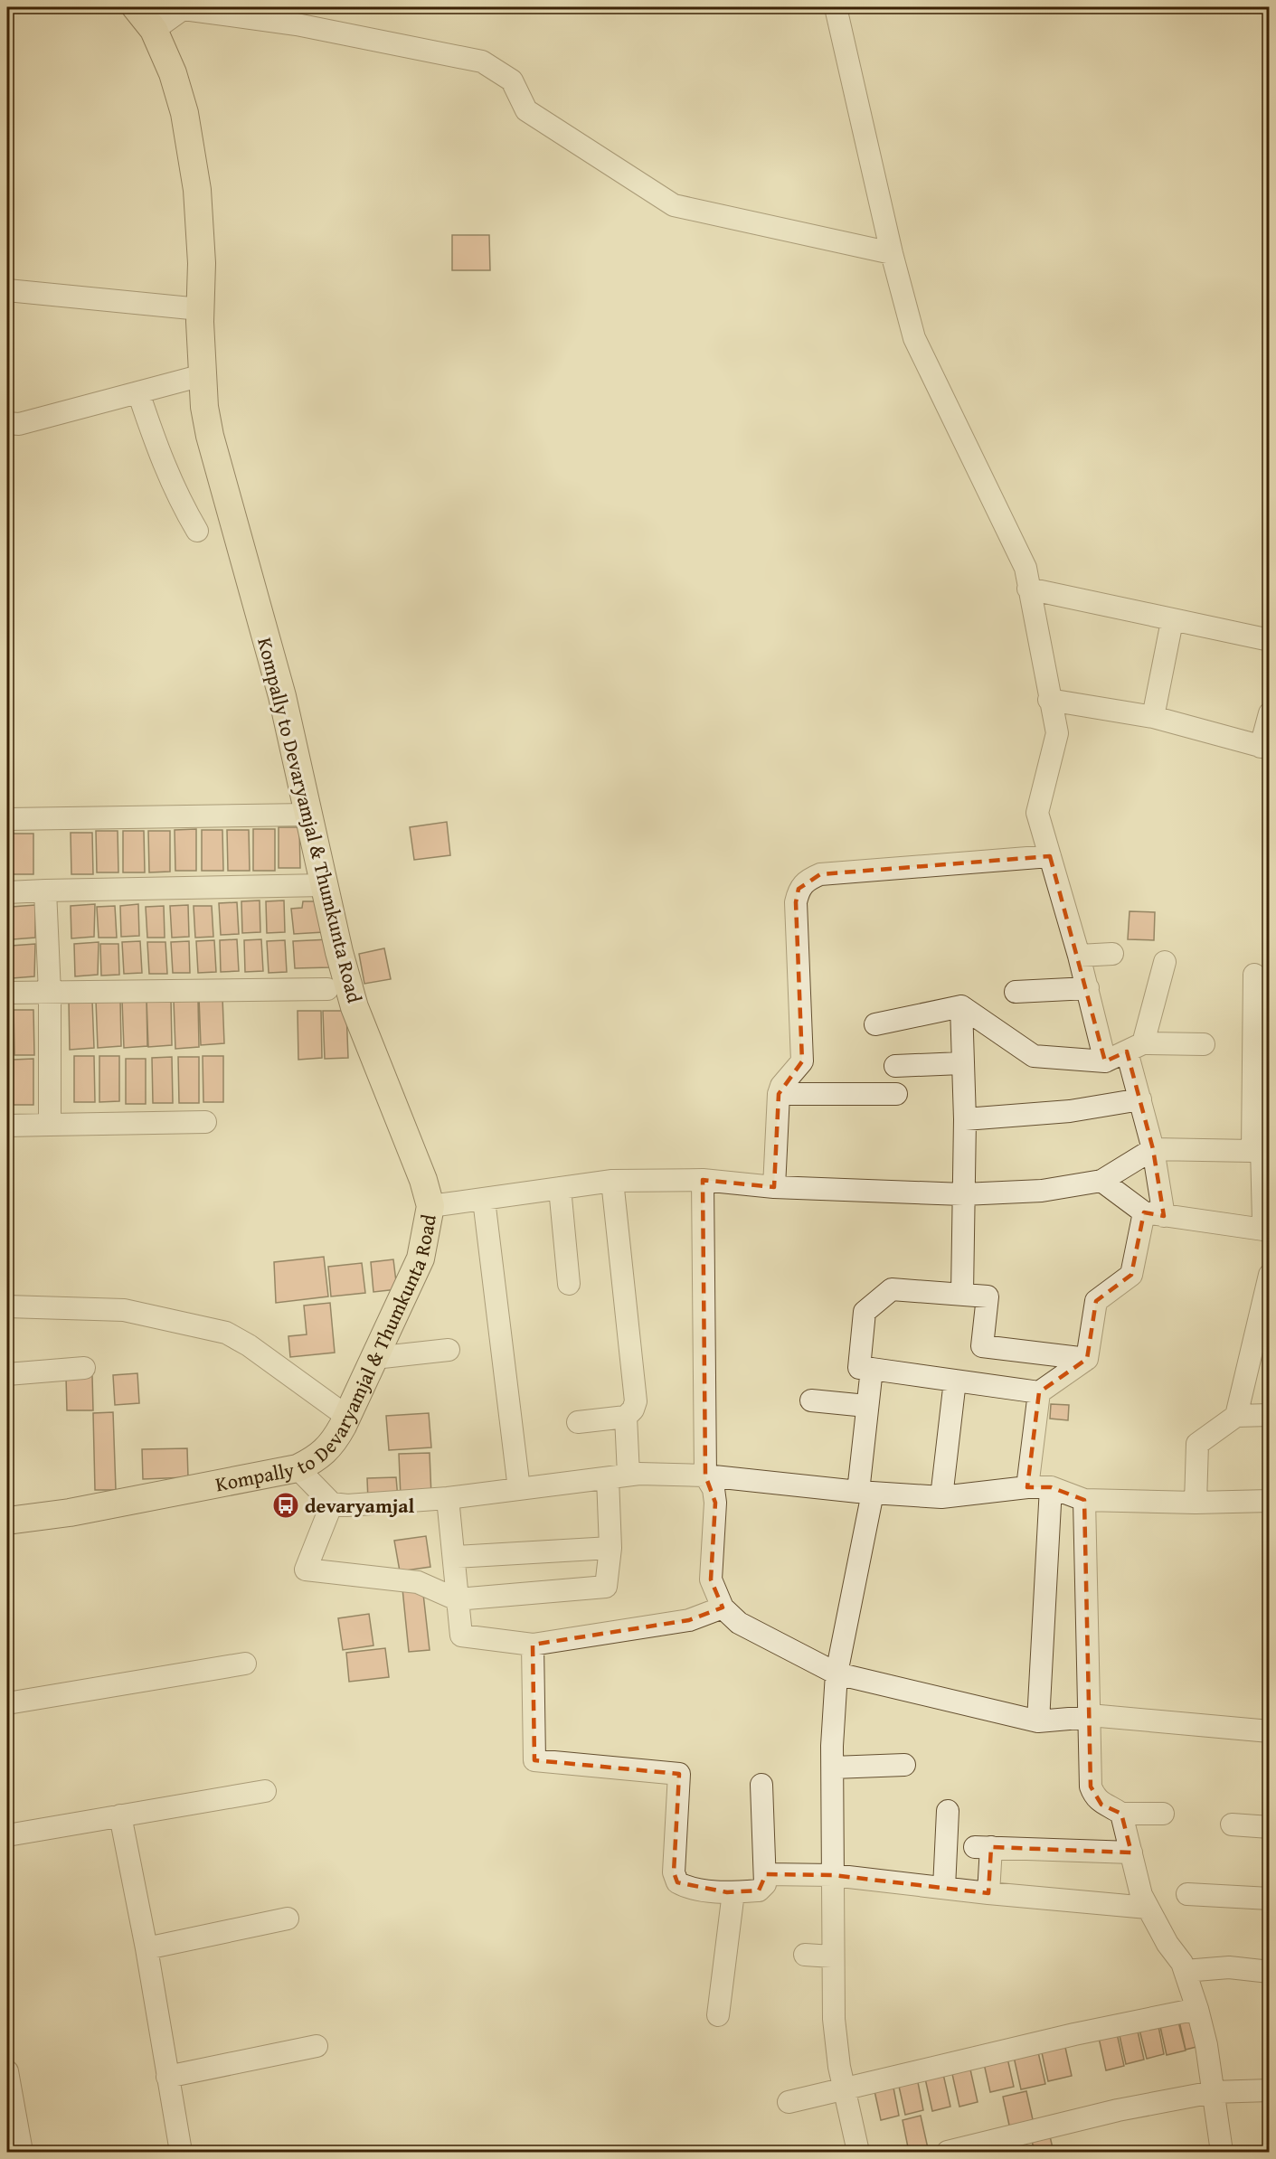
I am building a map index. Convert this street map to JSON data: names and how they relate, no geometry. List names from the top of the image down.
{
  "streets": {
    "main road": ["Kompally to Devaryamjal & Thumkunta Road"]
  },
  "places": {
    "bus stop": ["devaryamjal"]
  }
}
